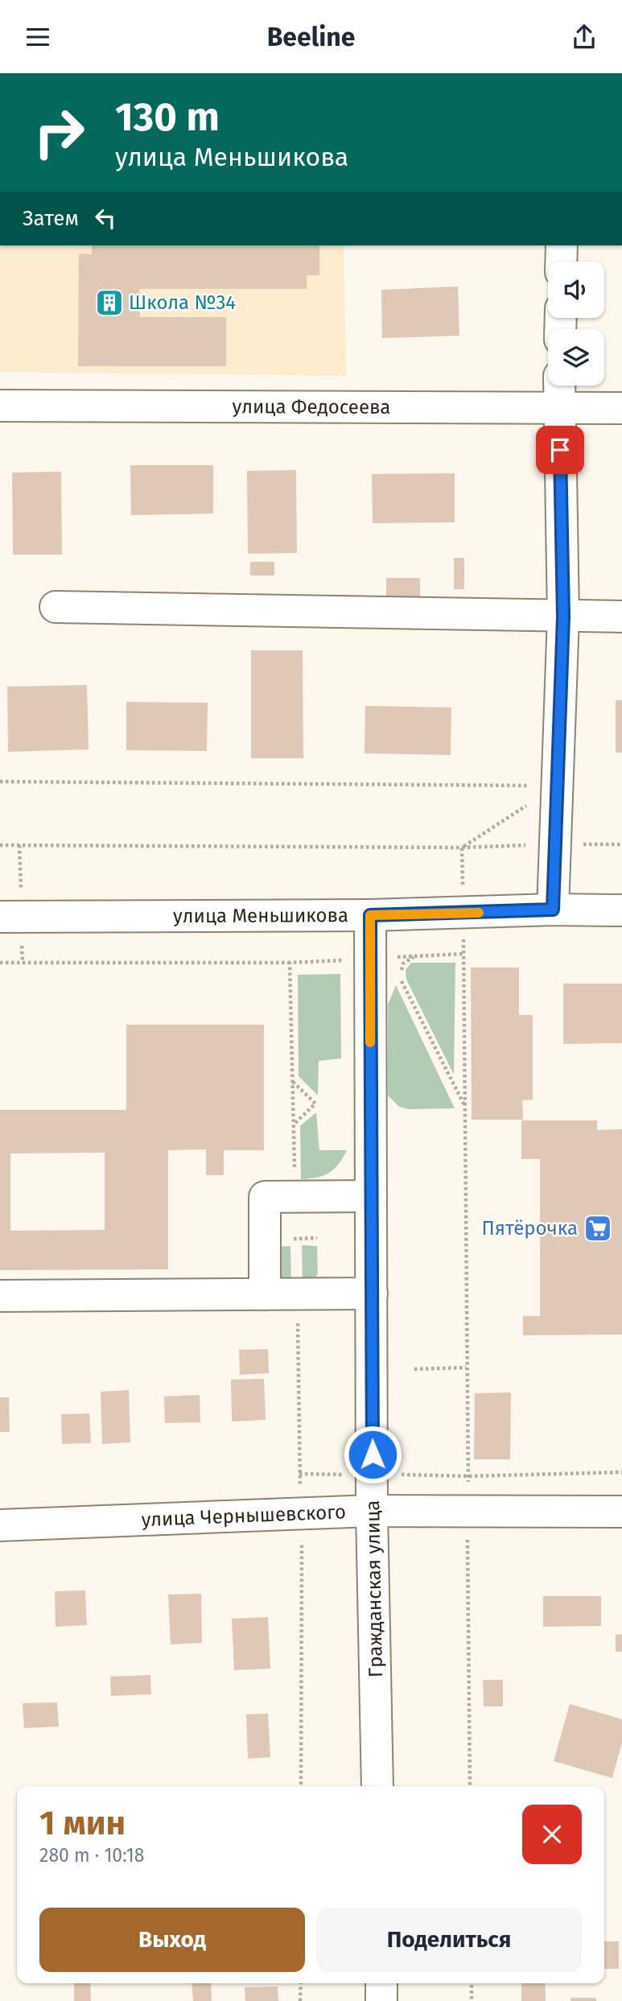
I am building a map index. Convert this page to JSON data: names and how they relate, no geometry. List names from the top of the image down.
{
  "streets": {
    "street": [
      "улица Федосеева",
      "улица Меньшикова",
      "улица Чернышевского",
      "Гражданская улица"
    ]
  },
  "crossings": [
    ["улица Меньшикова", "Гражданская улица"],
    ["улица Чернышевского", "Гражданская улица"]
  ],
  "places": {
    "building": ["Школа №34"],
    "supermarket": ["Пятёрочка"]
  },
  "page": {
    "header": "Beeline",
    "turn": ["130 m", "улица Меньшикова"],
    "then": "Затем",
    "heading": ["1 мин", "280 m · 10:18"],
    "buttons": ["Выход", "Поделиться"]
  }
}
